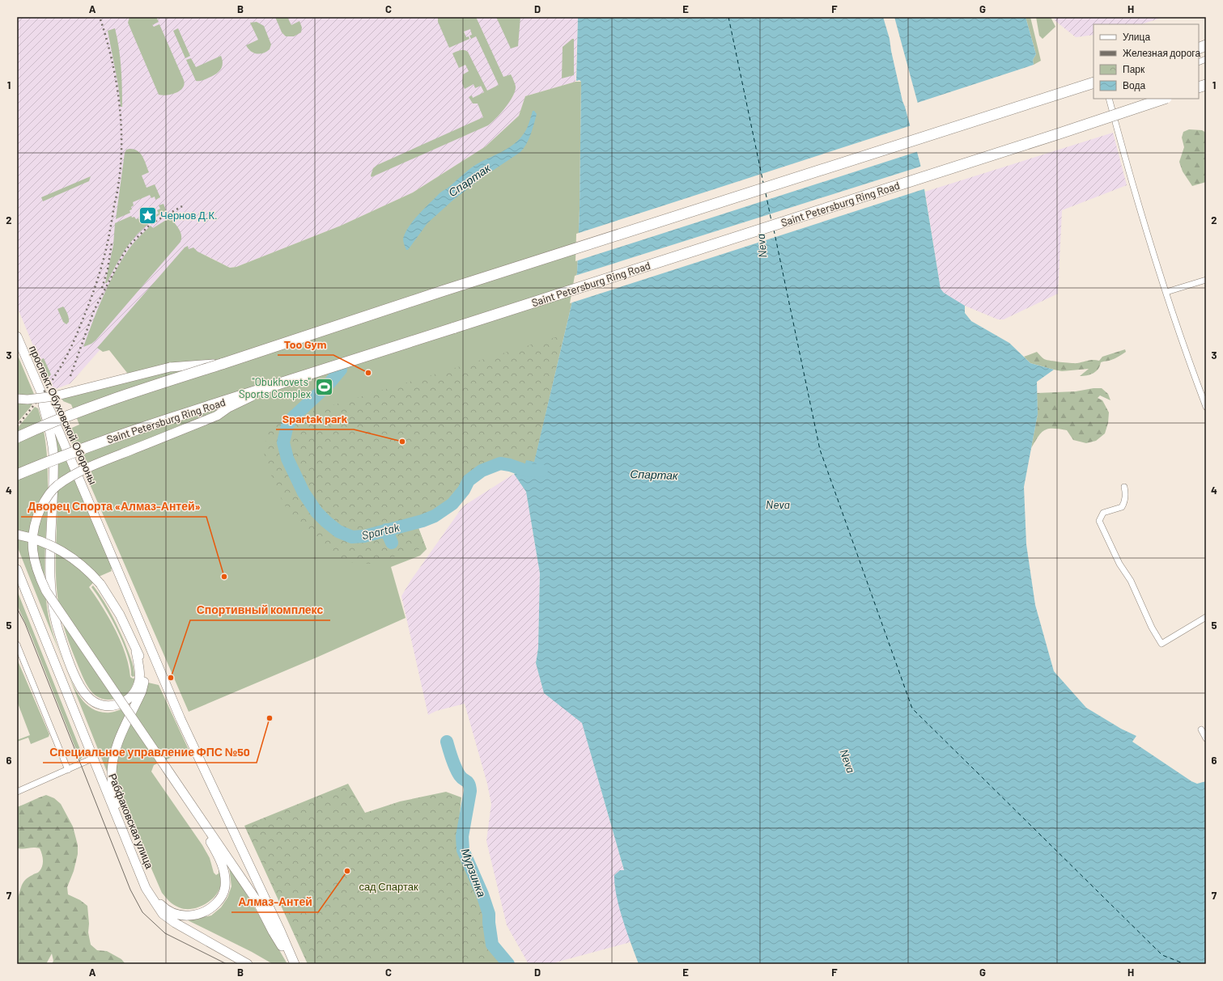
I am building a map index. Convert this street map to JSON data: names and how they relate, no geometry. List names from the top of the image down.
{
  "streets": {
    "highway": ["Saint Petersburg Ring Road"],
    "main road": ["проспект Обуховской Обороны", "Рабфаковская улица"]
  },
  "water": [
    "Спартак",
    "Neva",
    "Spartak",
    "Мурзинка"
  ],
  "parks": ["сад Спартак"],
  "places": {
    "place": ["Чернов Д.К."],
    "other": [
      "Too Gym",
      "Spartak park",
      "Дворец Спорта «Алмаз-Антей»",
      "Спортивный комплекс",
      "Специальное управление ФПС №50",
      "Алмаз-Антей"
    ],
    "sports": ["\"Obukhovets\" Sports Complex"]
  },
  "legend": [
    "Улица",
    "Железная дорога",
    "Парк",
    "Вода"
  ],
  "grid": {
    "columns": [
      "A",
      "B",
      "C",
      "D",
      "E",
      "F",
      "G",
      "H"
    ],
    "rows": [
      "1",
      "2",
      "3",
      "4",
      "5",
      "6",
      "7"
    ]
  }
}
